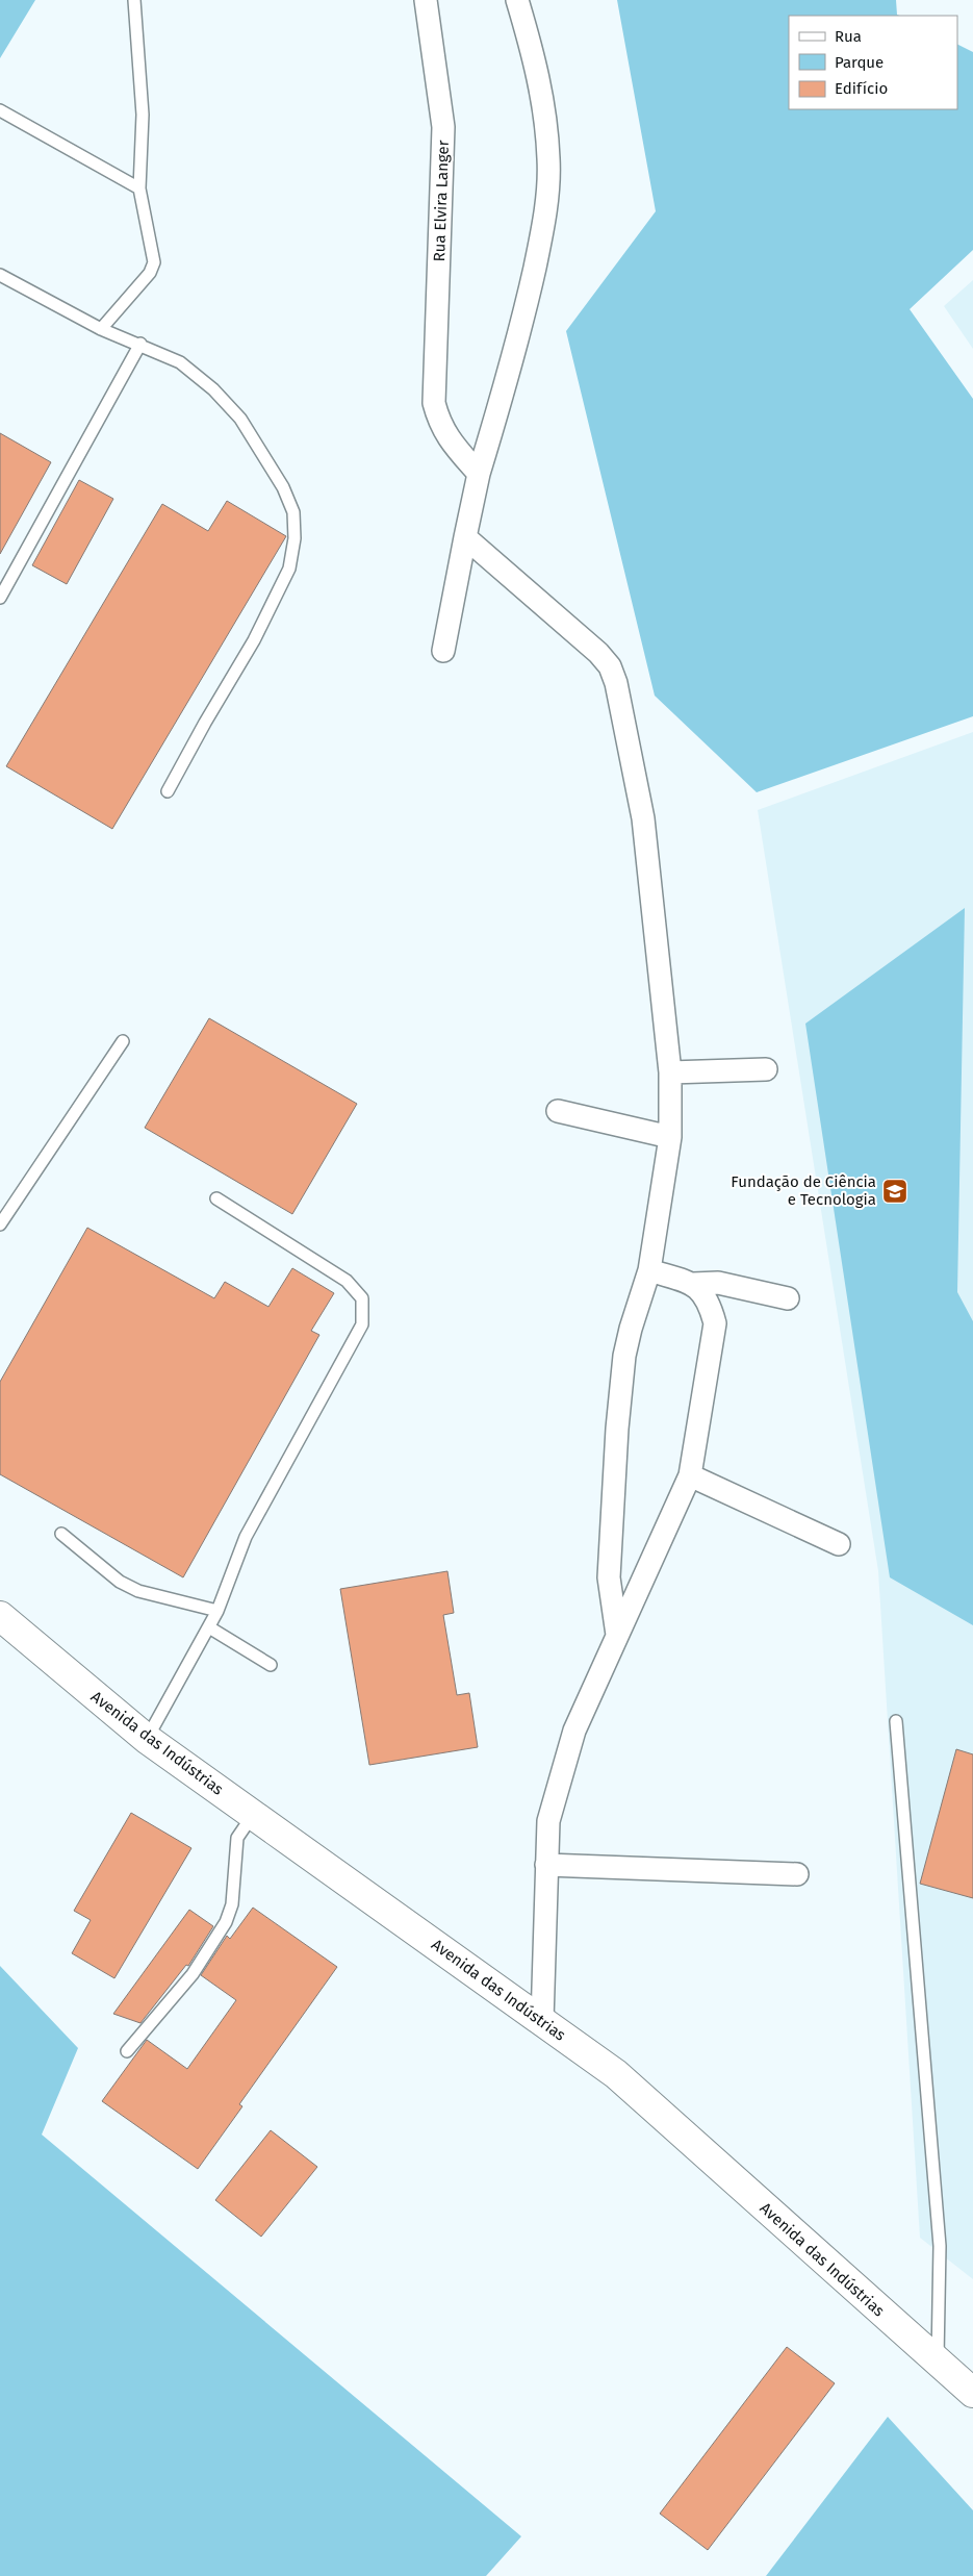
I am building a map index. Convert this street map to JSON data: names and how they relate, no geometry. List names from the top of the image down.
{
  "streets": {
    "main road": ["Avenida das Indústrias"],
    "street": ["Rua Elvira Langer"]
  },
  "places": {
    "school or university": ["Fundação de Ciência e Tecnologia"]
  },
  "legend": ["Rua", "Parque", "Edifício"]
}
